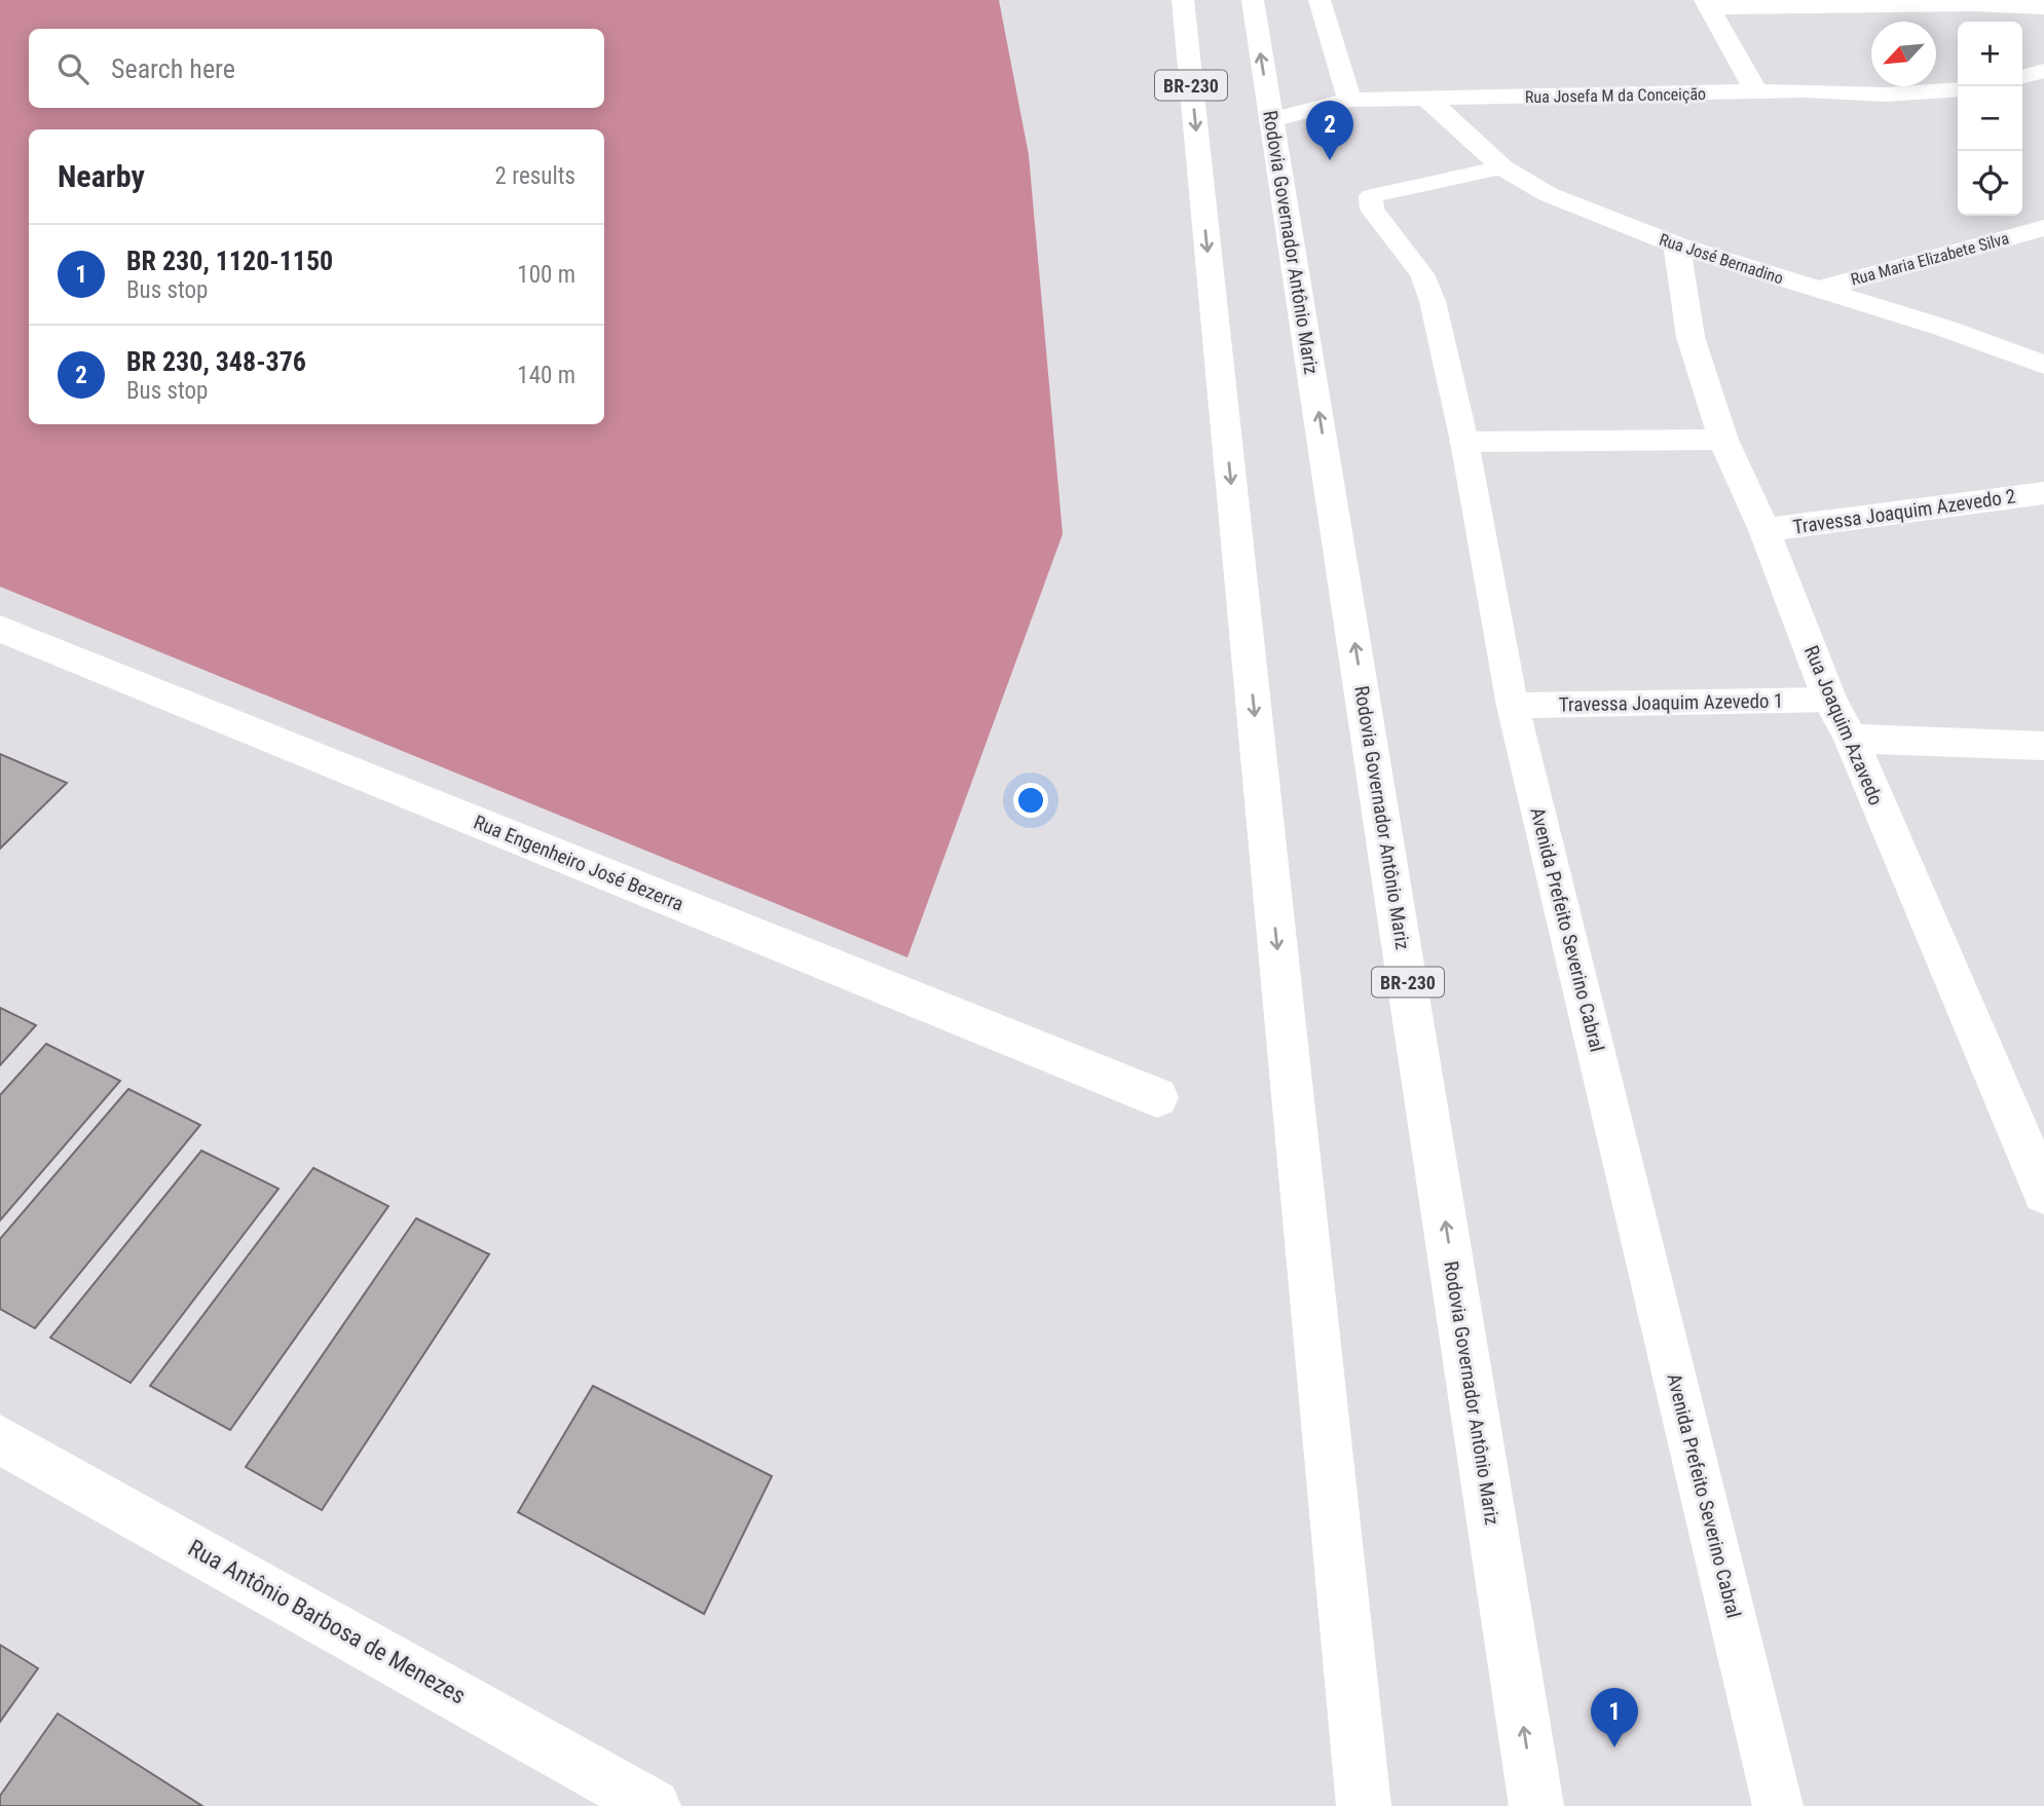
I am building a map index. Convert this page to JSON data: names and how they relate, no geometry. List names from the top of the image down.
{
  "streets": {
    "main road": [
      "BR-230",
      "Rua Josefa M da Conceição",
      "Rodovia Governador Antônio Mariz",
      "Rua José Bernadino",
      "Rua Maria Elizabete Silva",
      "Travessa Joaquim Azevedo 2",
      "Rua Joaquim Azavedo",
      "Rua Engenheiro José Bezerra",
      "Rua Antônio Barbosa de Menezes"
    ],
    "lane": ["Travessa Joaquim Azevedo 1", "Avenida Prefeito Severino Cabral"]
  },
  "crossings": [
    ["Rua Josefa M da Conceição", "Rodovia Governador Antônio Mariz"],
    ["Rua Josefa M da Conceição", "Rua José Bernadino"],
    ["Rua José Bernadino", "Rua Maria Elizabete Silva"],
    ["Rua José Bernadino", "Rua Joaquim Azavedo"],
    ["Rua José Bernadino", "Avenida Prefeito Severino Cabral"],
    ["Travessa Joaquim Azevedo 2", "Rua Joaquim Azavedo"],
    ["Travessa Joaquim Azevedo 1", "Rua Joaquim Azavedo"],
    ["Travessa Joaquim Azevedo 1", "Avenida Prefeito Severino Cabral"]
  ],
  "north": "bottom left",
  "page": {
    "map_buttons": ["+", "−"],
    "search": "Search here",
    "pins": ["2", "1"],
    "heading": ["Nearby", "2 results"],
    "list": [
      {
        "mark": "1",
        "name": "BR 230, 1120-1150",
        "note": "Bus stop",
        "value": "100 m"
      },
      {
        "mark": "2",
        "name": "BR 230, 348-376",
        "note": "Bus stop",
        "value": "140 m"
      }
    ]
  }
}
